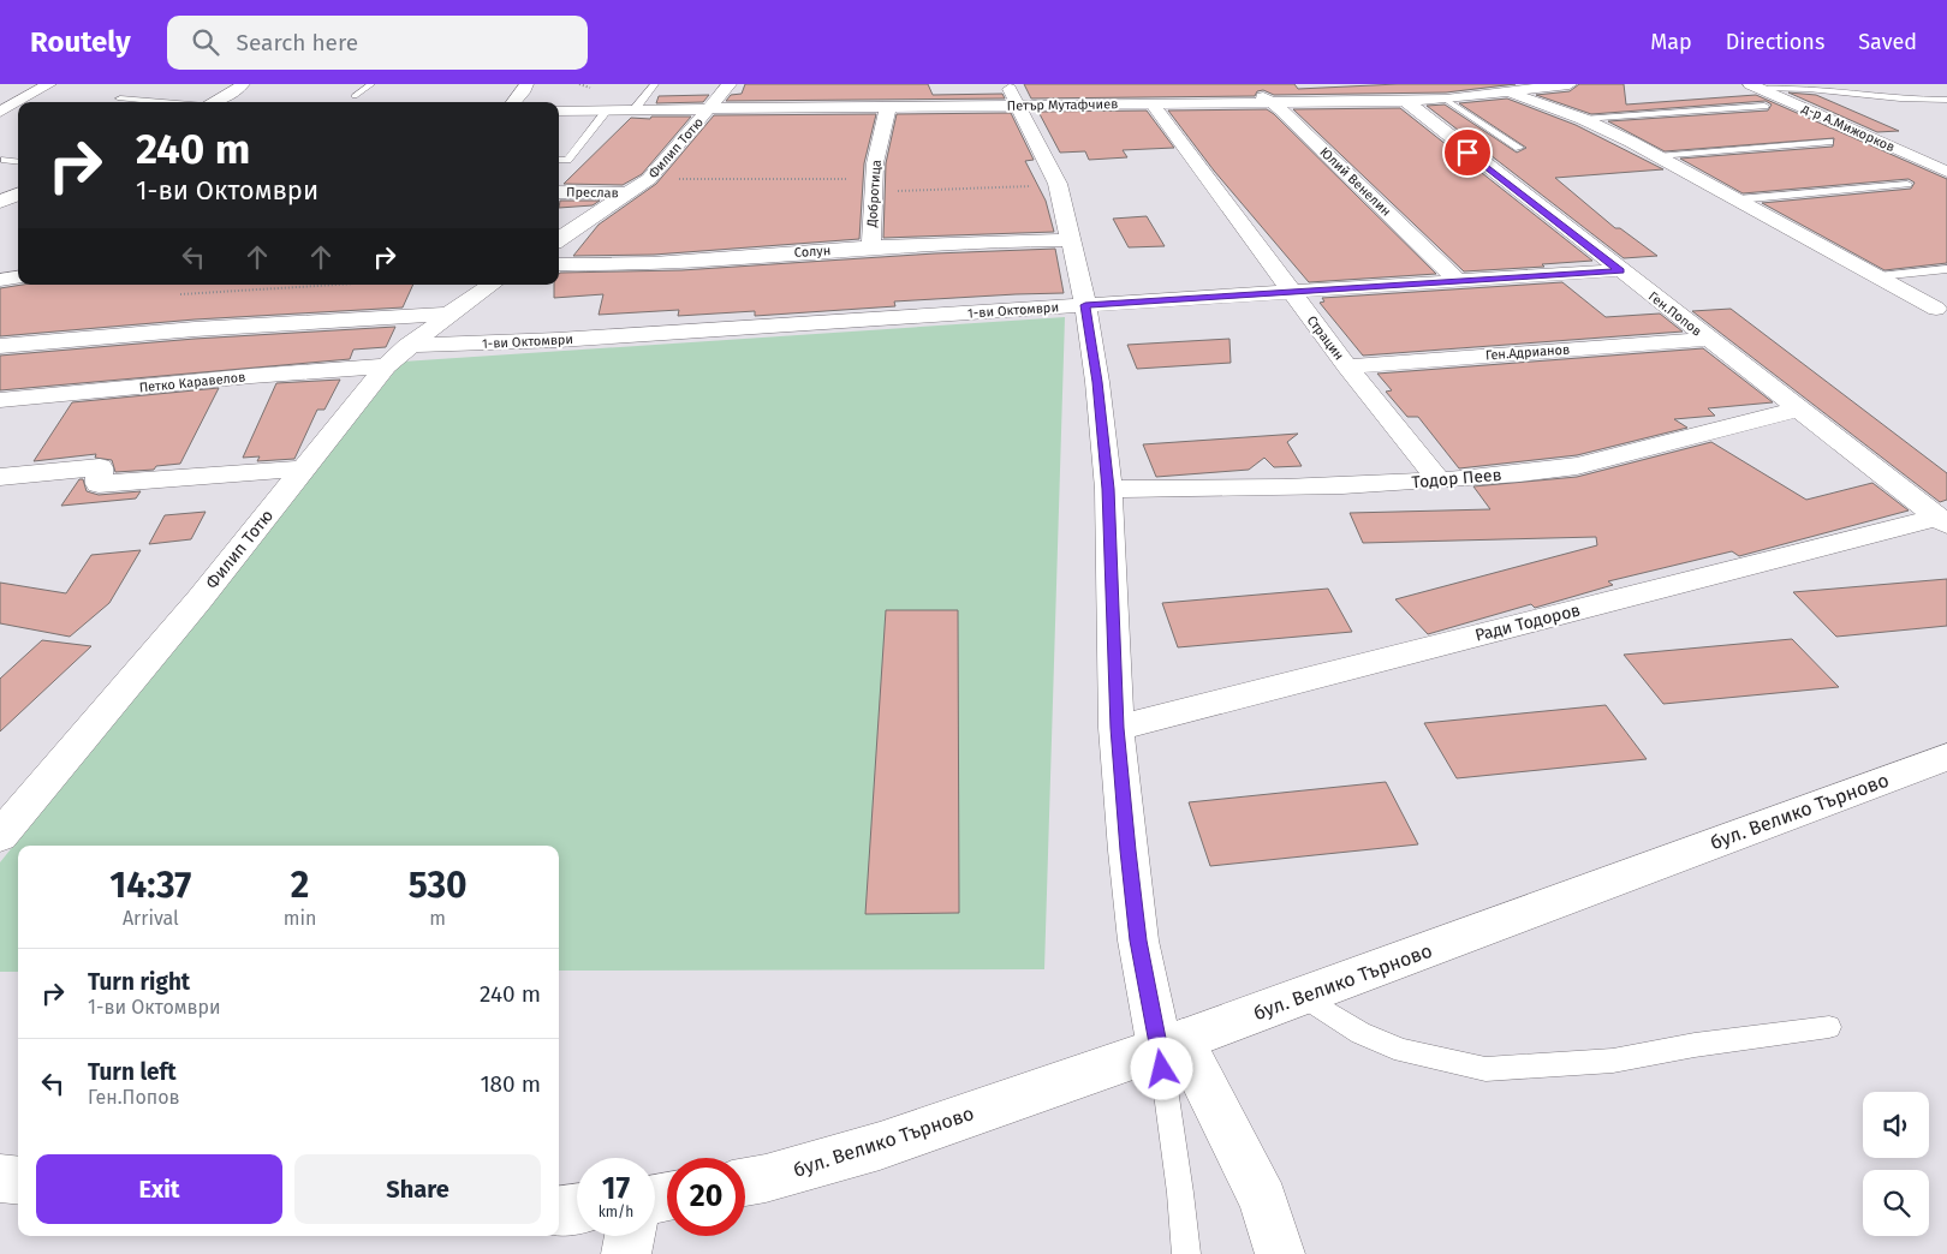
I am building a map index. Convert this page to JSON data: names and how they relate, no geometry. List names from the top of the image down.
{
  "streets": {
    "street": [
      "Петър Мутафчиев",
      "д-р А.Мижорков",
      "Филип Тотю",
      "Юлий Венелин",
      "Преслав",
      "Добротица",
      "Солун",
      "1-ви Октомври",
      "Ген.Попов",
      "Страцин",
      "Ген.Адрианов",
      "Петко Каравелов",
      "Тодор Пеев",
      "Ради Тодоров",
      "бул. Велико Търново"
    ]
  },
  "crossings": [
    ["Петър Мутафчиев", "Филип Тотю"],
    ["Петър Мутафчиев", "Юлий Венелин"],
    ["Петър Мутафчиев", "Добротица"],
    ["Петър Мутафчиев", "Ген.Попов"],
    ["Петър Мутафчиев", "Страцин"],
    ["Филип Тотю", "Преслав"],
    ["Филип Тотю", "1-ви Октомври"],
    ["Филип Тотю", "Петко Каравелов"],
    ["Юлий Венелин", "1-ви Октомври"],
    ["Добротица", "Солун"],
    ["1-ви Октомври", "Ген.Попов"],
    ["1-ви Октомври", "Страцин"],
    ["Ген.Попов", "Ген.Адрианов"],
    ["Ген.Попов", "Тодор Пеев"],
    ["Ген.Попов", "Ради Тодоров"],
    ["Страцин", "Ген.Адрианов"],
    ["Страцин", "Тодор Пеев"]
  ],
  "page": {
    "header": "Routely",
    "search": "Search here",
    "nav": ["Map", "Directions", "Saved"],
    "turn": ["240 m", "1-ви Октомври"],
    "eta": [
      "14:37",
      "Arrival",
      "2",
      "min",
      "530",
      "m"
    ],
    "list": [
      {
        "name": "Turn right",
        "note": "1-ви Октомври",
        "value": "240 m"
      },
      {
        "name": "Turn left",
        "note": "Ген.Попов",
        "value": "180 m"
      }
    ],
    "buttons": ["Exit", "Share"],
    "speed": "17 km/h",
    "limit": "20"
  }
}
